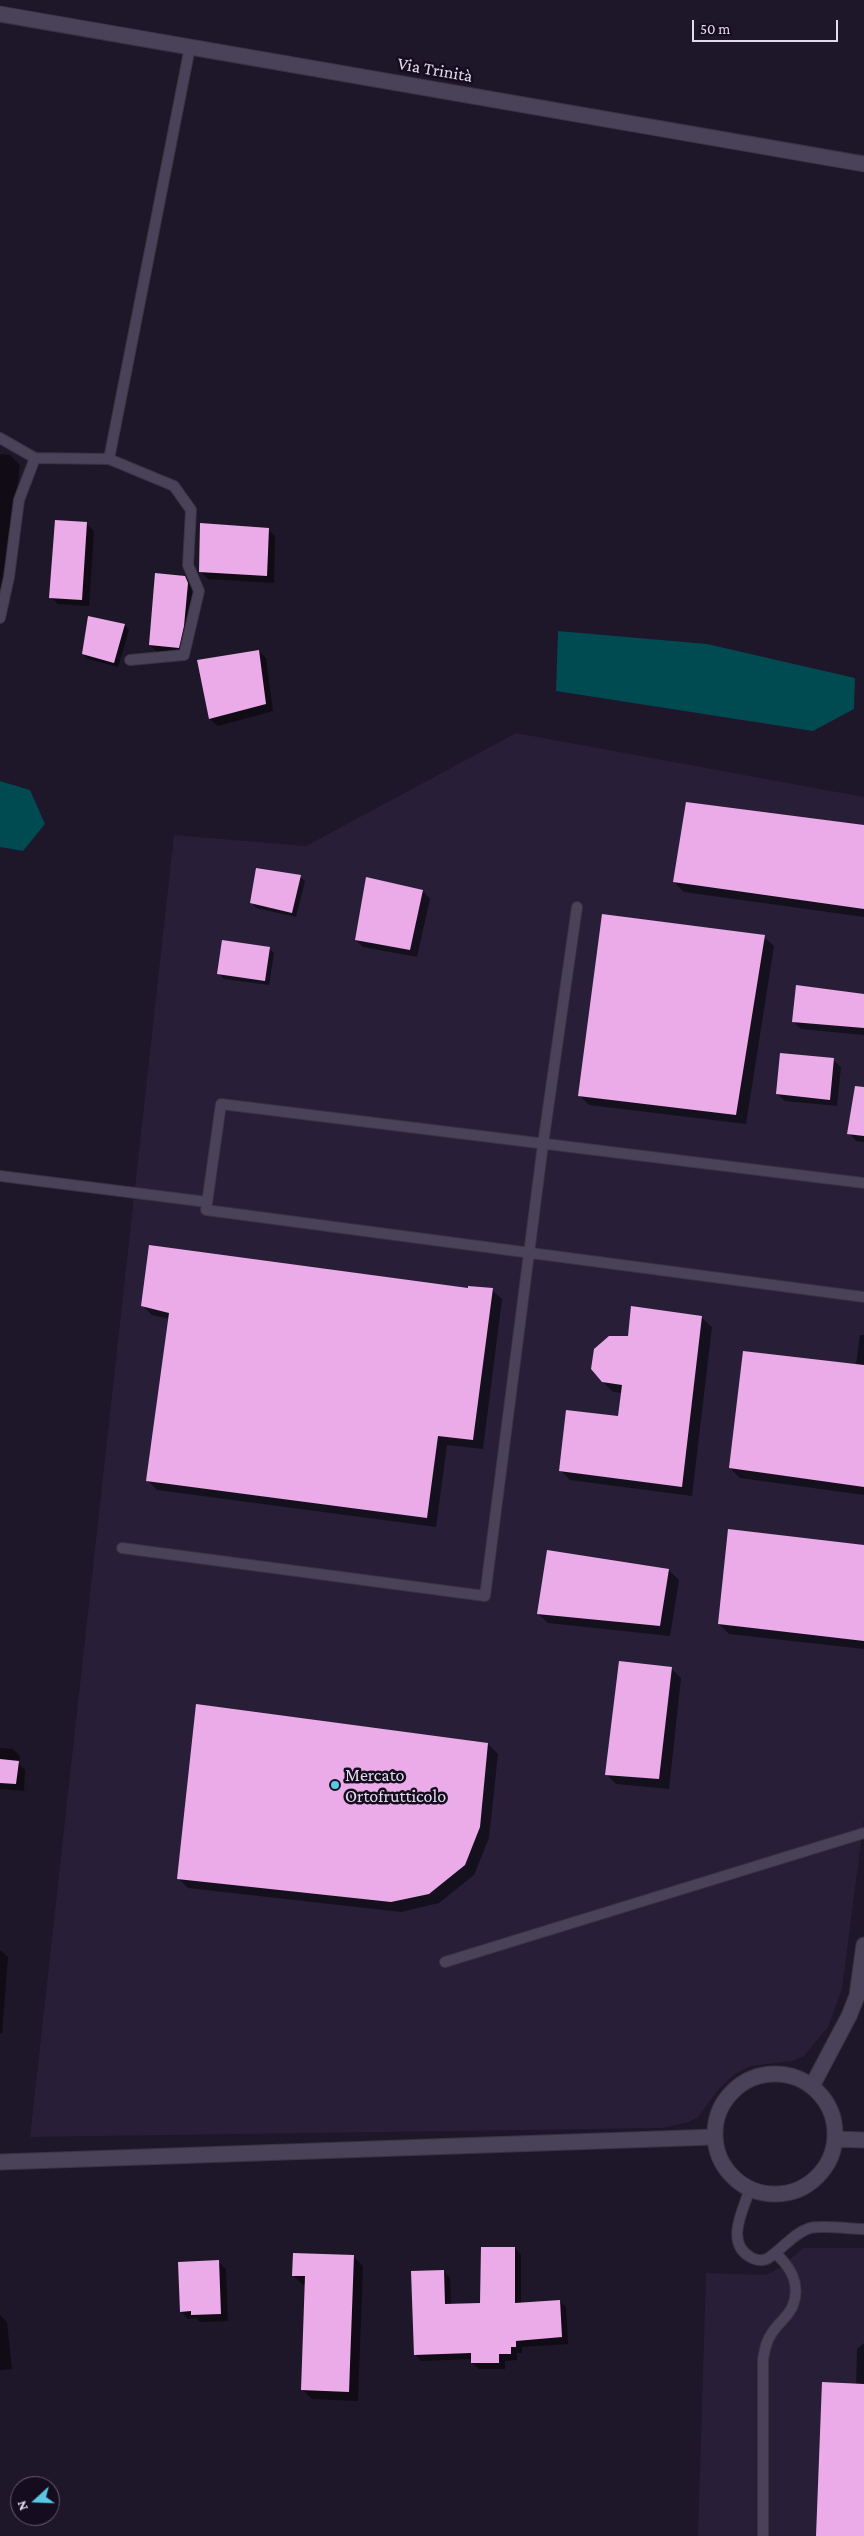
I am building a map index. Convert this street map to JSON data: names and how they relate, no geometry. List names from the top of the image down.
{
  "streets": {
    "main road": ["Via Trinità"]
  },
  "places": ["Mercato Ortofrutticolo"],
  "scale_bar": "50 m",
  "north": "left"
}
